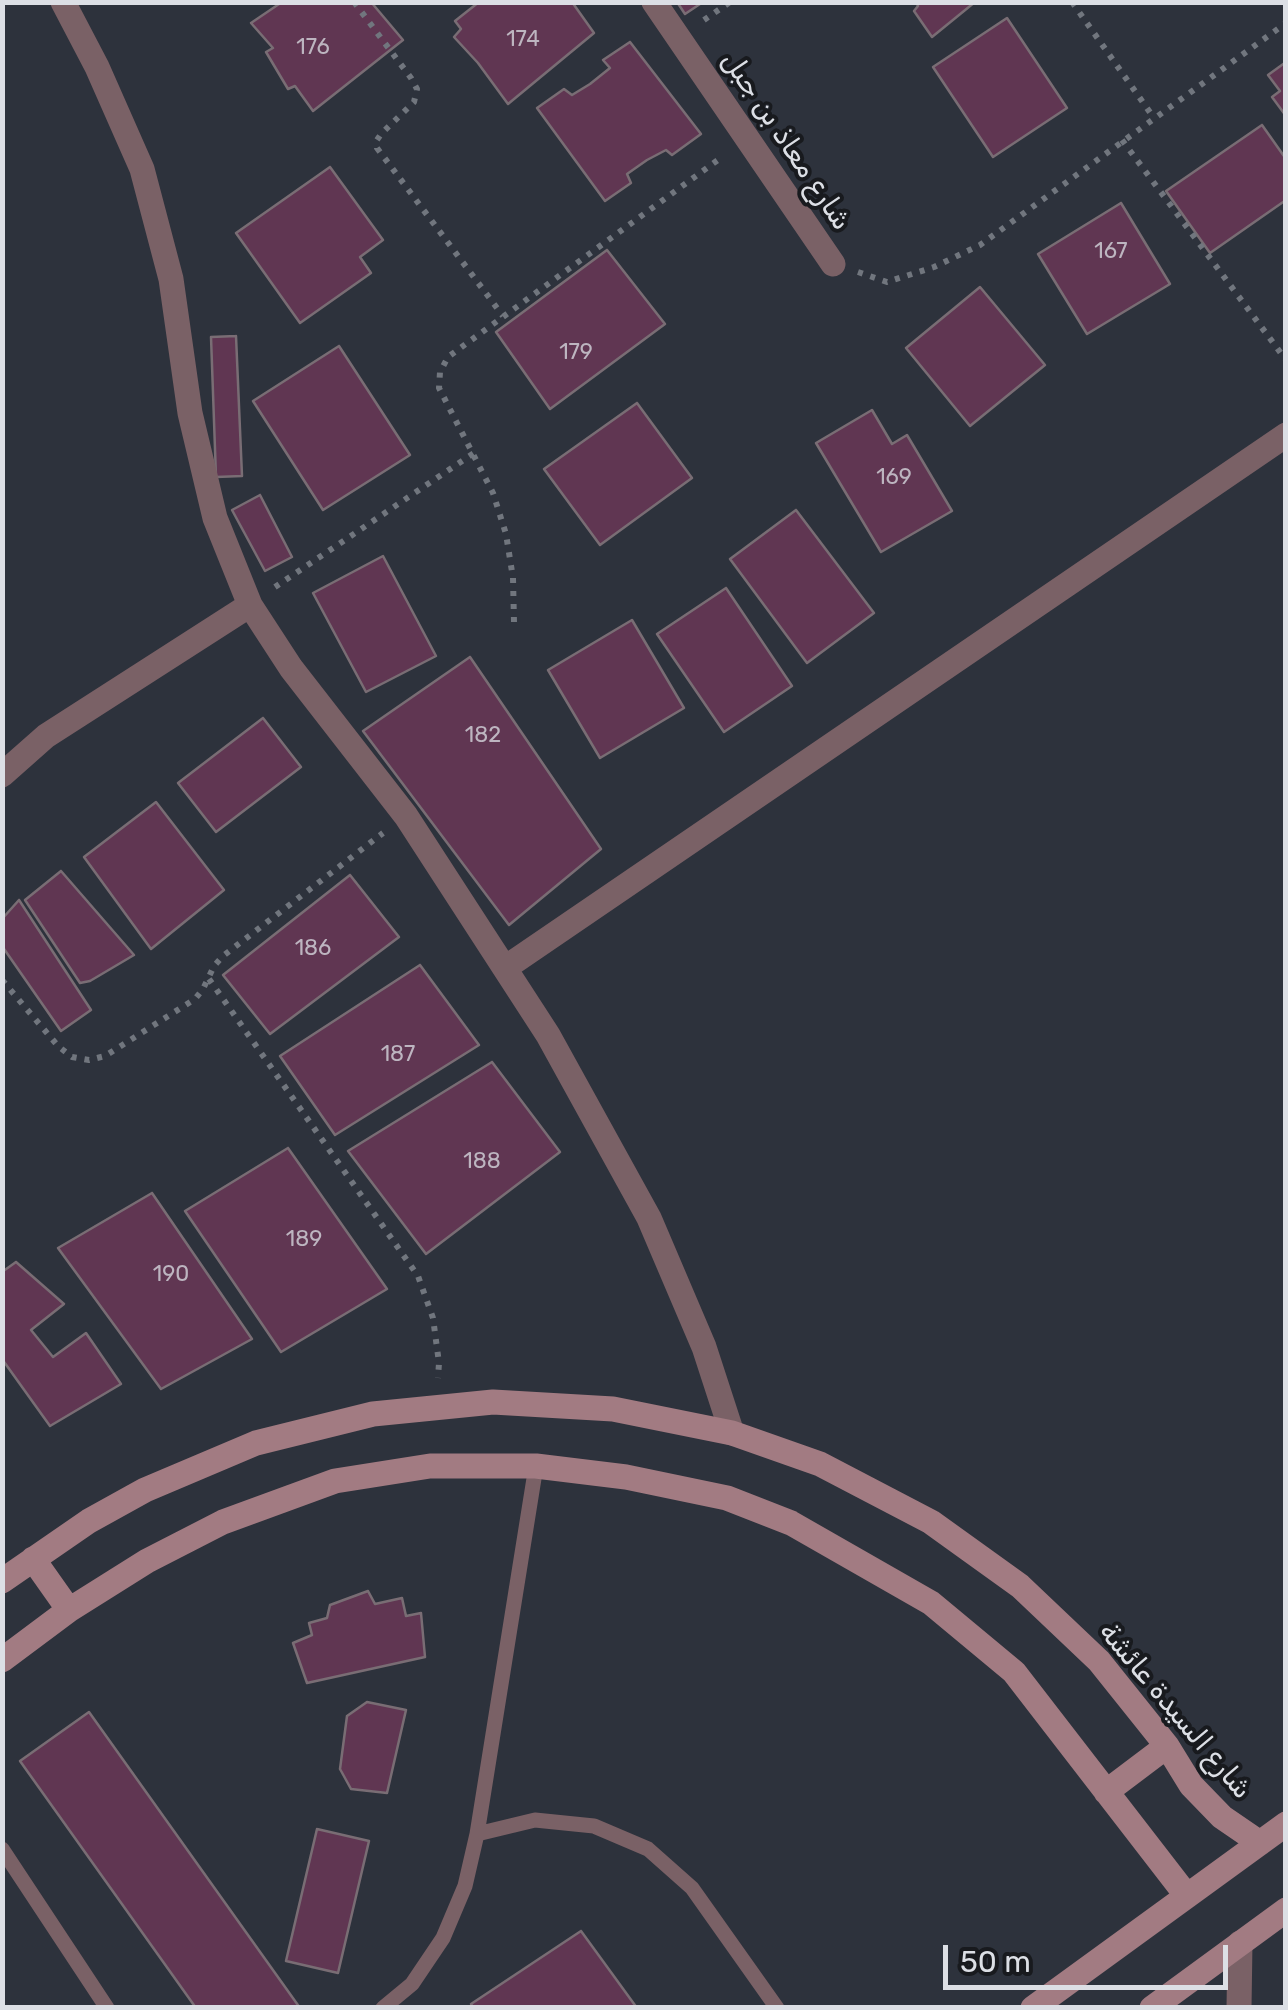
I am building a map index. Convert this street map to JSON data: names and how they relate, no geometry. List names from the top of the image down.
{
  "streets": {
    "street": ["شارع معاذ بن جبل", "شارع السيدة عائشة"]
  },
  "house_numbers": [
    "174",
    "176",
    "167",
    "179",
    "169",
    "182",
    "186",
    "187",
    "188",
    "189",
    "190"
  ],
  "scale_bar": "50 m"
}
